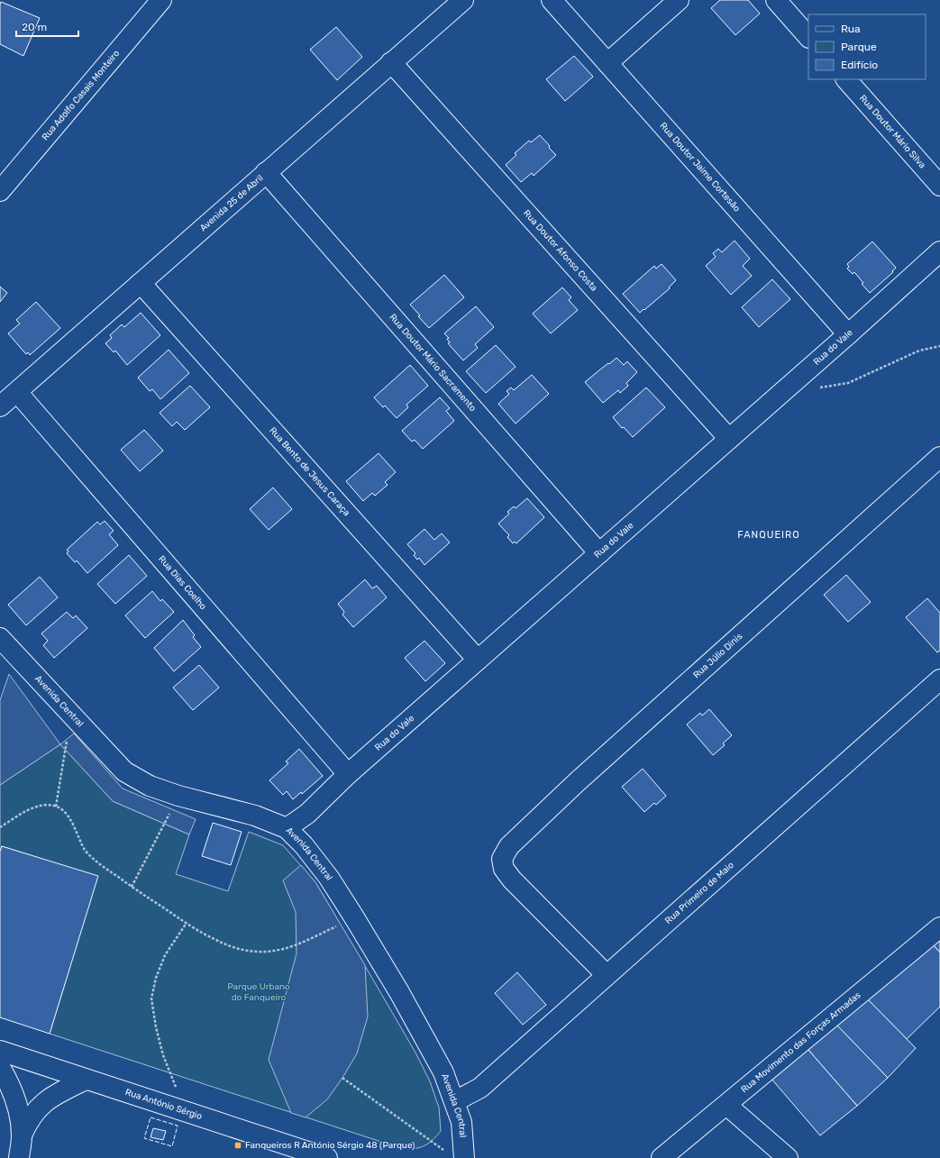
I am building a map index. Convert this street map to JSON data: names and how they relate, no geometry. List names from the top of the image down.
{
  "streets": {
    "street": [
      "Rua Adolfo Casais Monteiro",
      "Rua Doutor Mário Silva",
      "Rua Doutor Jaime Cortesão",
      "Avenida 25 de Abril",
      "Rua Doutor Afonso Costa",
      "Rua do Vale",
      "Rua Doutor Mário Sacramento",
      "Rua Bento de Jesus Caraça",
      "Rua Dias Coelho",
      "Rua Júlio Dinis",
      "Avenida Central",
      "Rua Primeiro de Maio",
      "Rua Movimento das Forças Armadas",
      "Rua António Sérgio"
    ]
  },
  "crossings": [
    ["Rua Doutor Jaime Cortesão", "Rua do Vale"],
    ["Avenida 25 de Abril", "Rua Doutor Afonso Costa"],
    ["Avenida 25 de Abril", "Rua Doutor Mário Sacramento"],
    ["Avenida 25 de Abril", "Rua Bento de Jesus Caraça"],
    ["Avenida 25 de Abril", "Rua Dias Coelho"],
    ["Rua Doutor Afonso Costa", "Rua do Vale"],
    ["Rua do Vale", "Rua Doutor Mário Sacramento"],
    ["Rua do Vale", "Rua Bento de Jesus Caraça"],
    ["Rua do Vale", "Rua Dias Coelho"],
    ["Rua do Vale", "Avenida Central"],
    ["Rua Júlio Dinis", "Rua Primeiro de Maio"],
    ["Avenida Central", "Rua Primeiro de Maio"]
  ],
  "districts": ["FANQUEIRO"],
  "parks": ["Parque Urbano do Fanqueiro"],
  "places": {
    "transit": ["Fanqueiros R António Sérgio 48 (Parque)"]
  },
  "legend": ["Rua", "Parque", "Edifício"],
  "scale_bar": "20 m"
}
